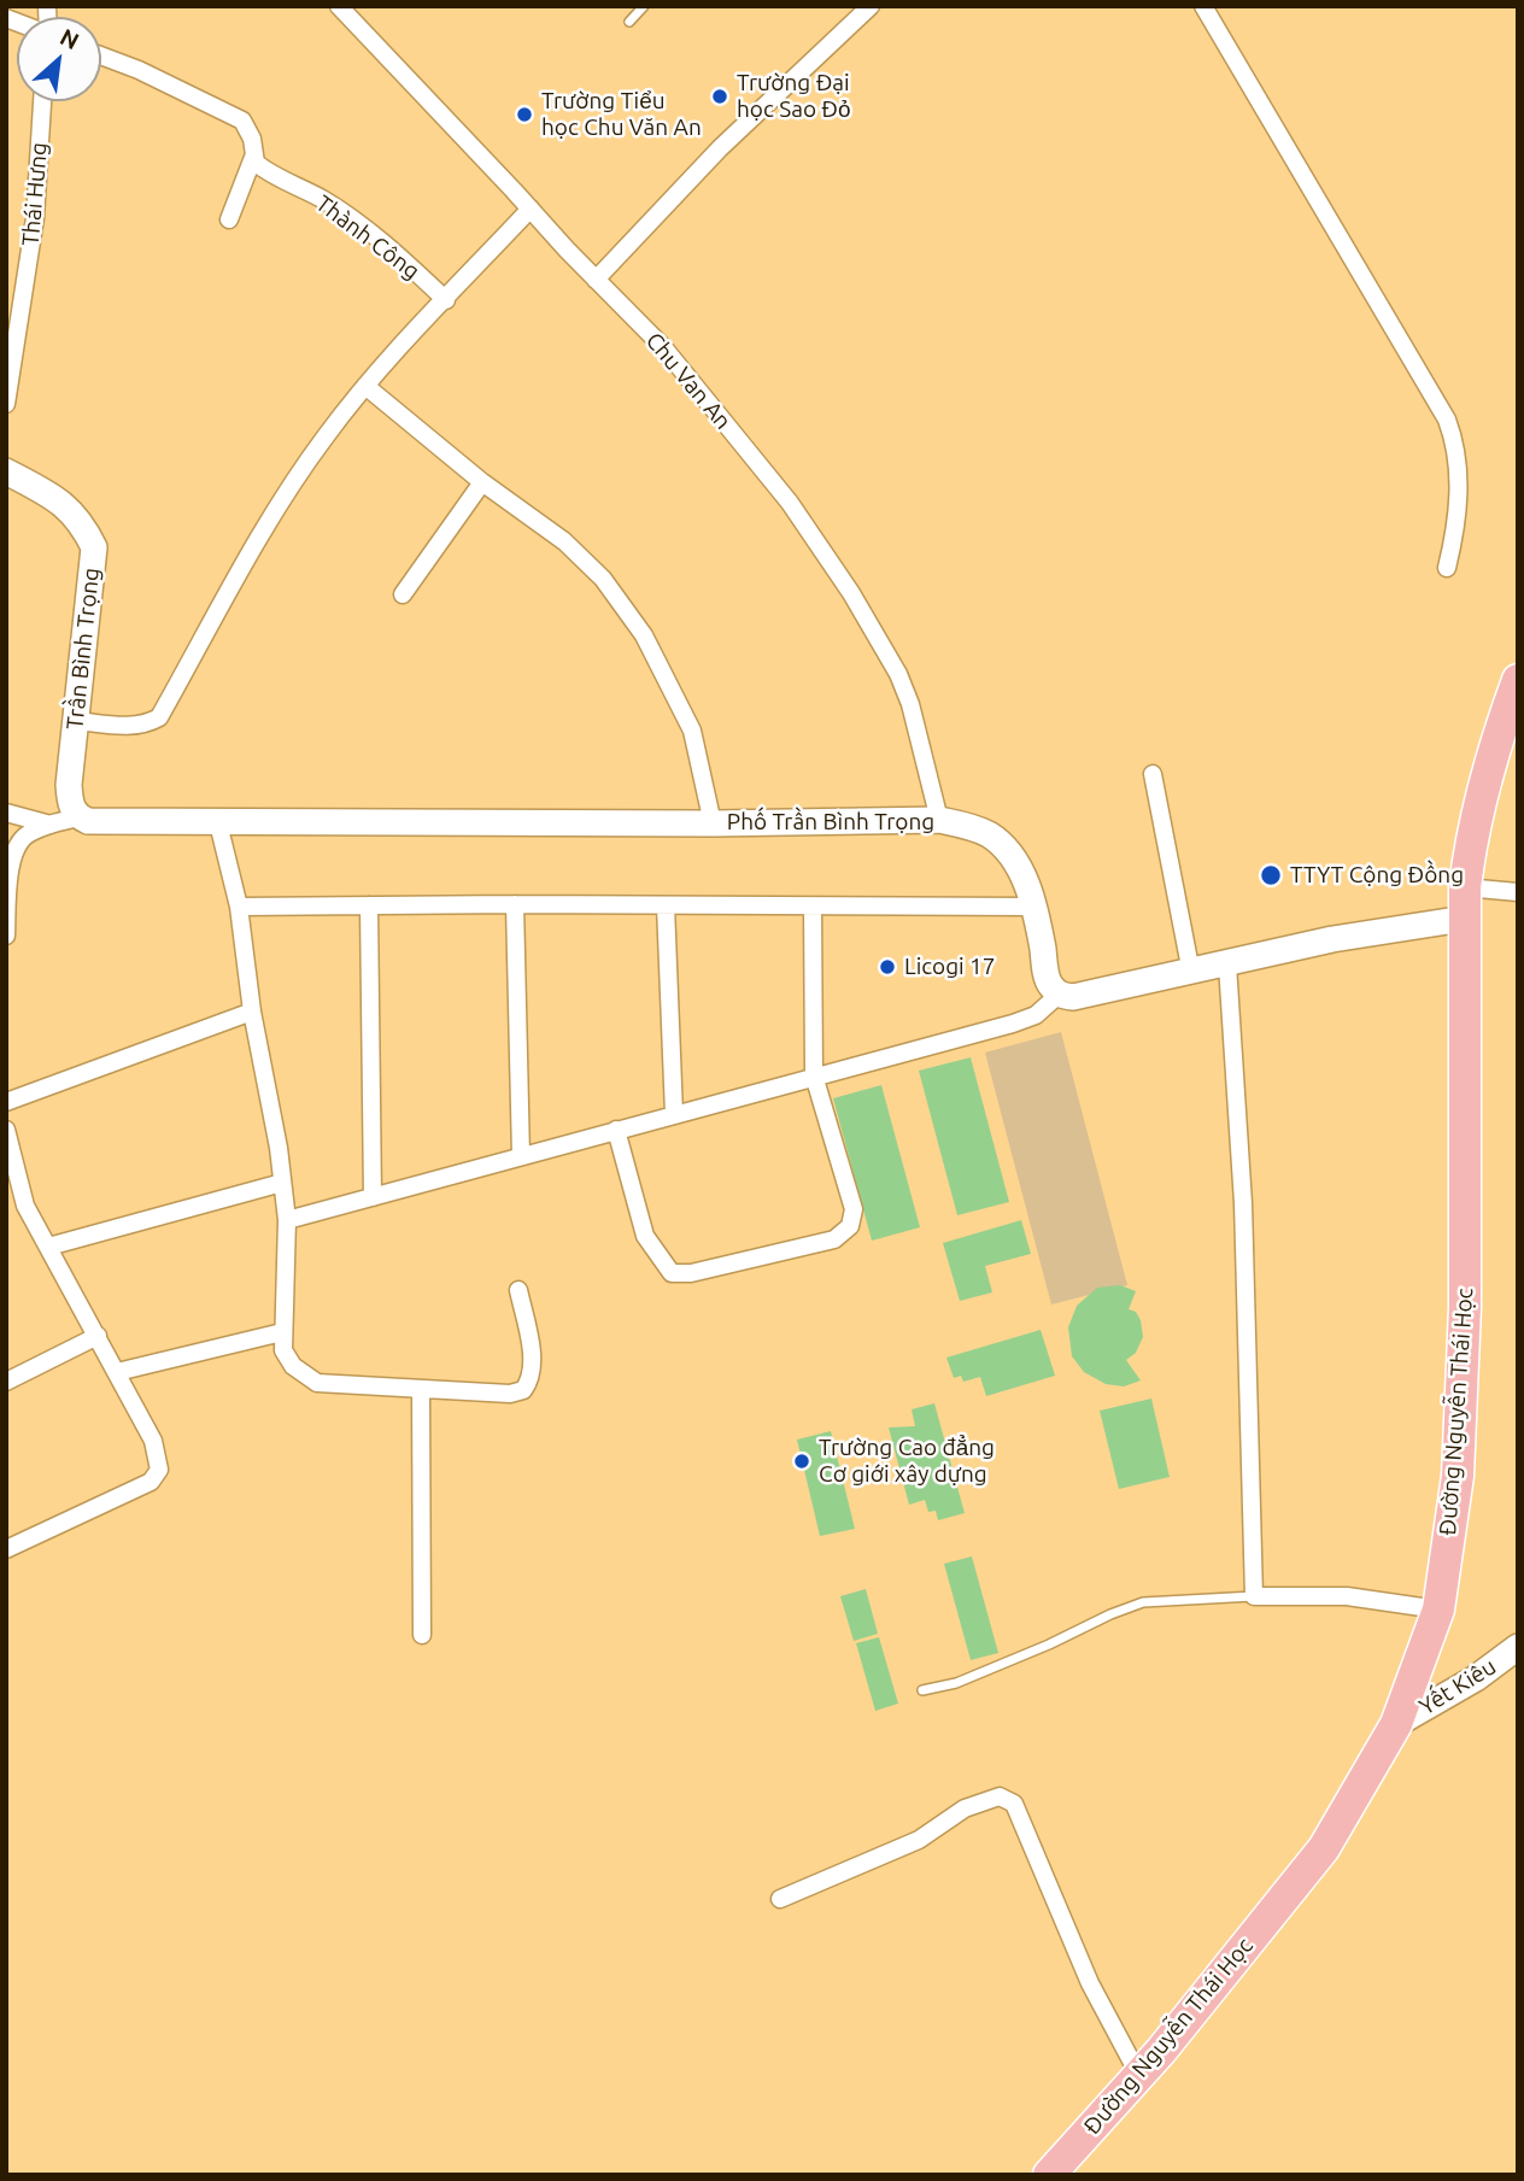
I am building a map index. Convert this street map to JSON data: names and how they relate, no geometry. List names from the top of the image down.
{
  "streets": {
    "highway": ["Đường Nguyễn Thái Học"],
    "street": [
      "Thái Hưng",
      "Thành Công",
      "Chu Van An",
      "Trần Bình Trọng",
      "Phố Trần Bình Trọng",
      "Yết Kiêu"
    ]
  },
  "crossings": [
    ["Chu Van An", "Phố Trần Bình Trọng"],
    ["Trần Bình Trọng", "Phố Trần Bình Trọng"],
    ["Đường Nguyễn Thái Học", "Yết Kiêu"]
  ],
  "places": [
    "Trường Đại học Sao Đỏ",
    "Trường Tiểu học Chu Văn An",
    "TTYT Cộng Đồng",
    "Licogi 17",
    "Trường Cao đẳng Cơ giới xây dựng"
  ],
  "north": "top right"
}
